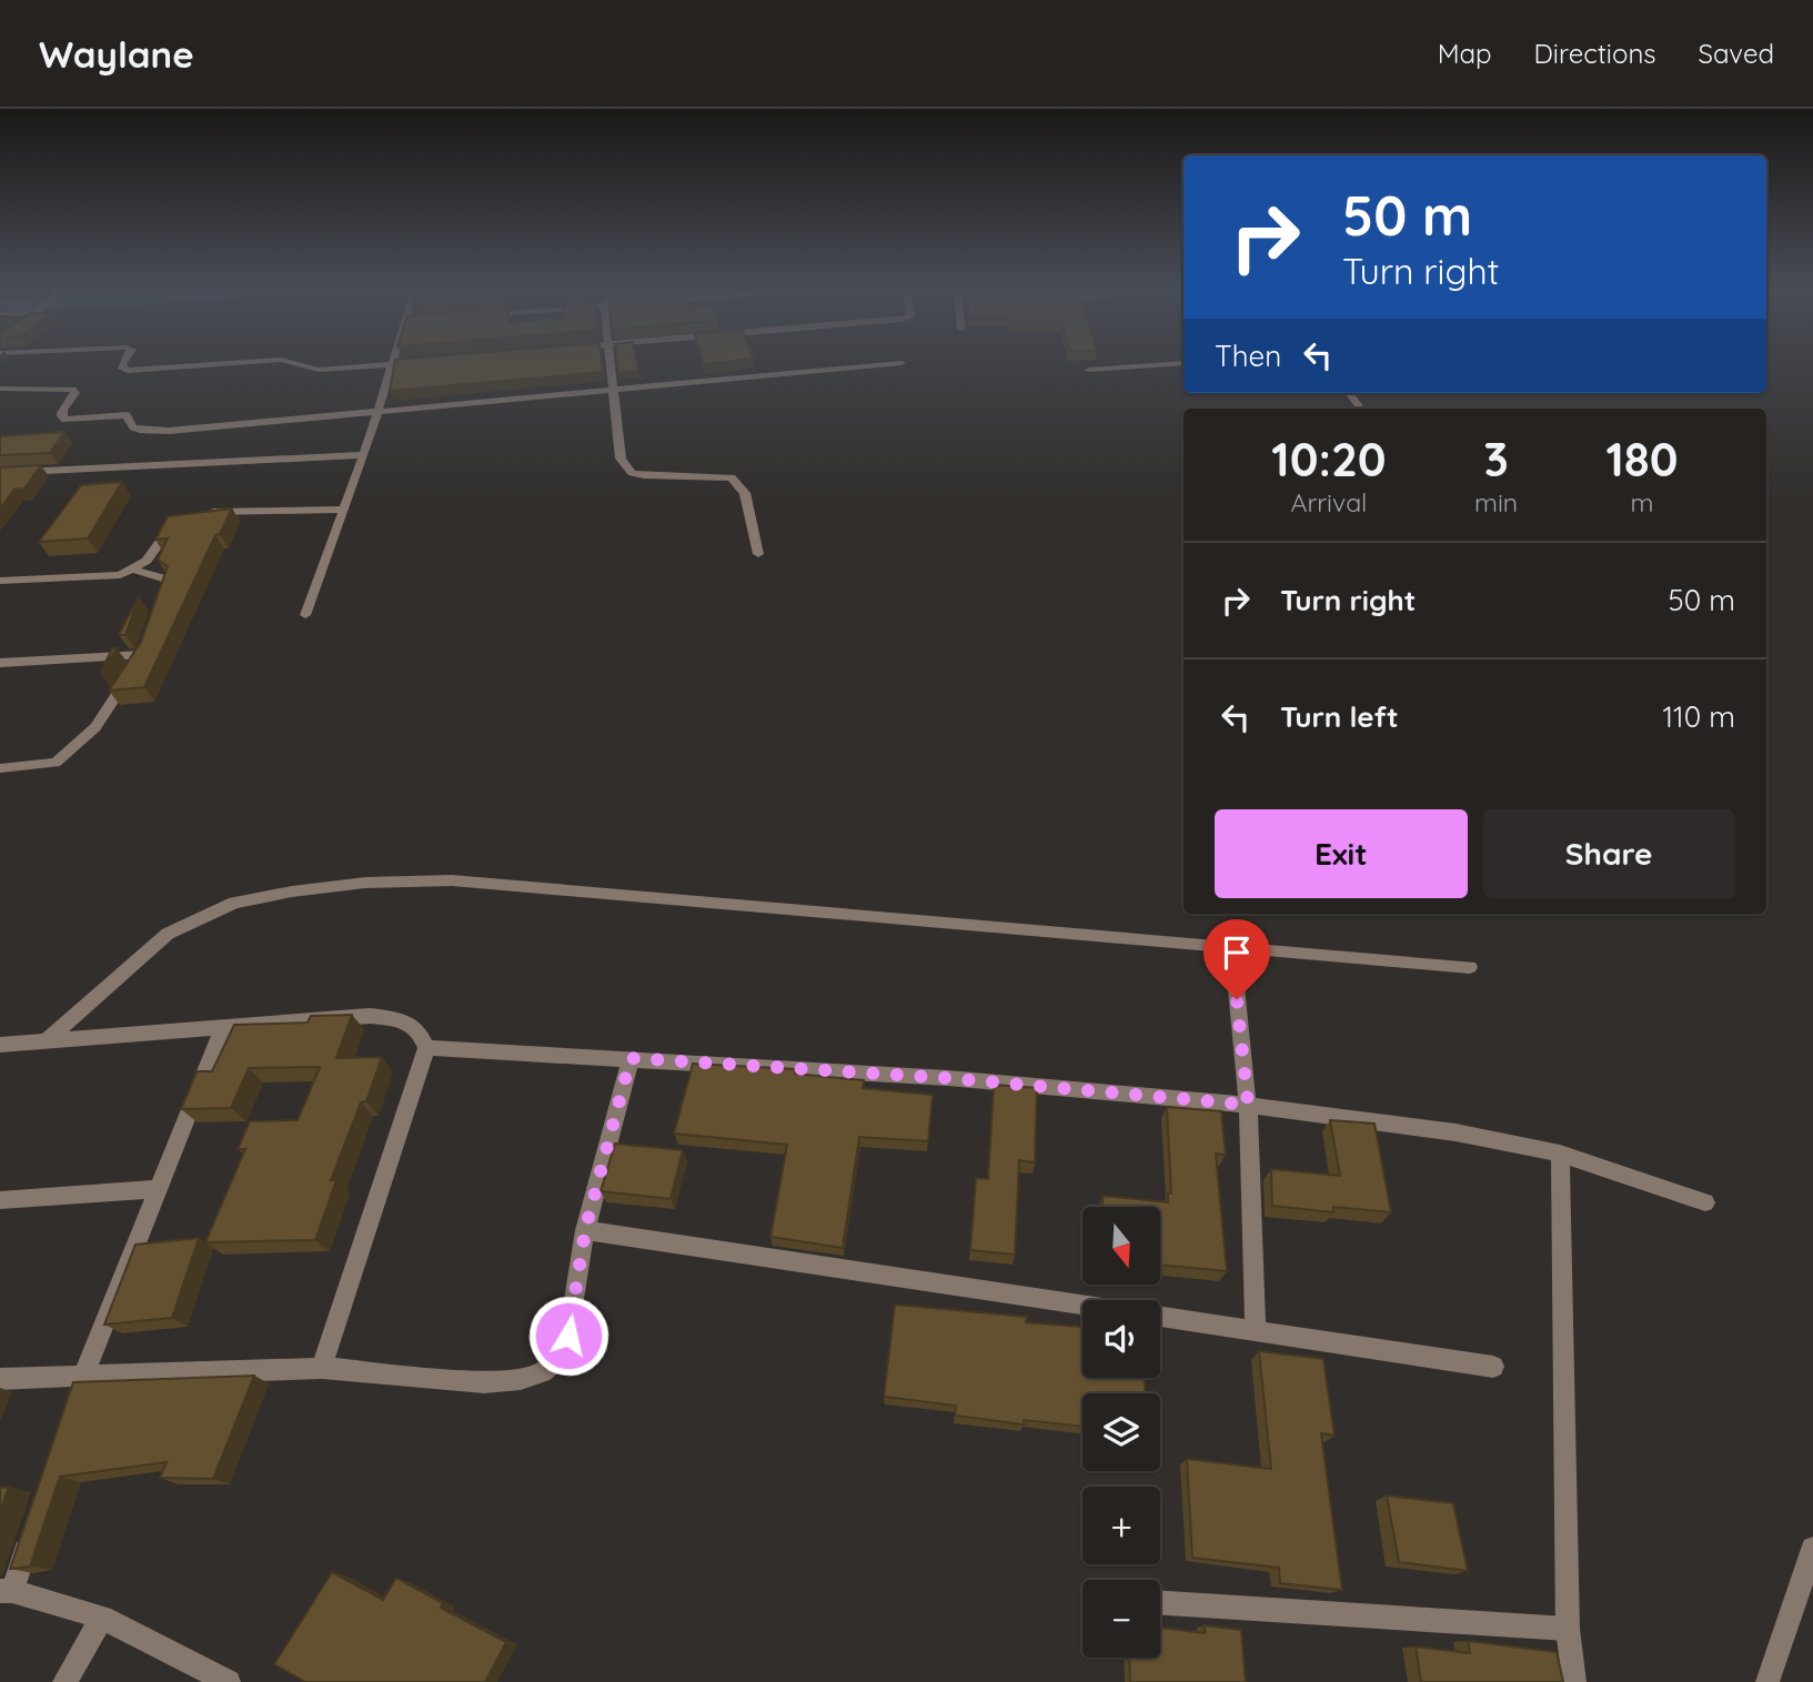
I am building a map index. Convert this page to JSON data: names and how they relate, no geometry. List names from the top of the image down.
{
  "north": "bottom",
  "page": {
    "header": "Waylane",
    "nav": ["Map", "Directions", "Saved"],
    "turn": ["50 m", "Turn right"],
    "then": "Then",
    "eta": [
      "10:20",
      "Arrival",
      "3",
      "min",
      "180",
      "m"
    ],
    "list": [
      {
        "name": "Turn right",
        "value": "50 m"
      },
      {
        "name": "Turn left",
        "value": "110 m"
      }
    ],
    "buttons": ["Exit", "Share"],
    "map_buttons": ["+", "−"]
  }
}
